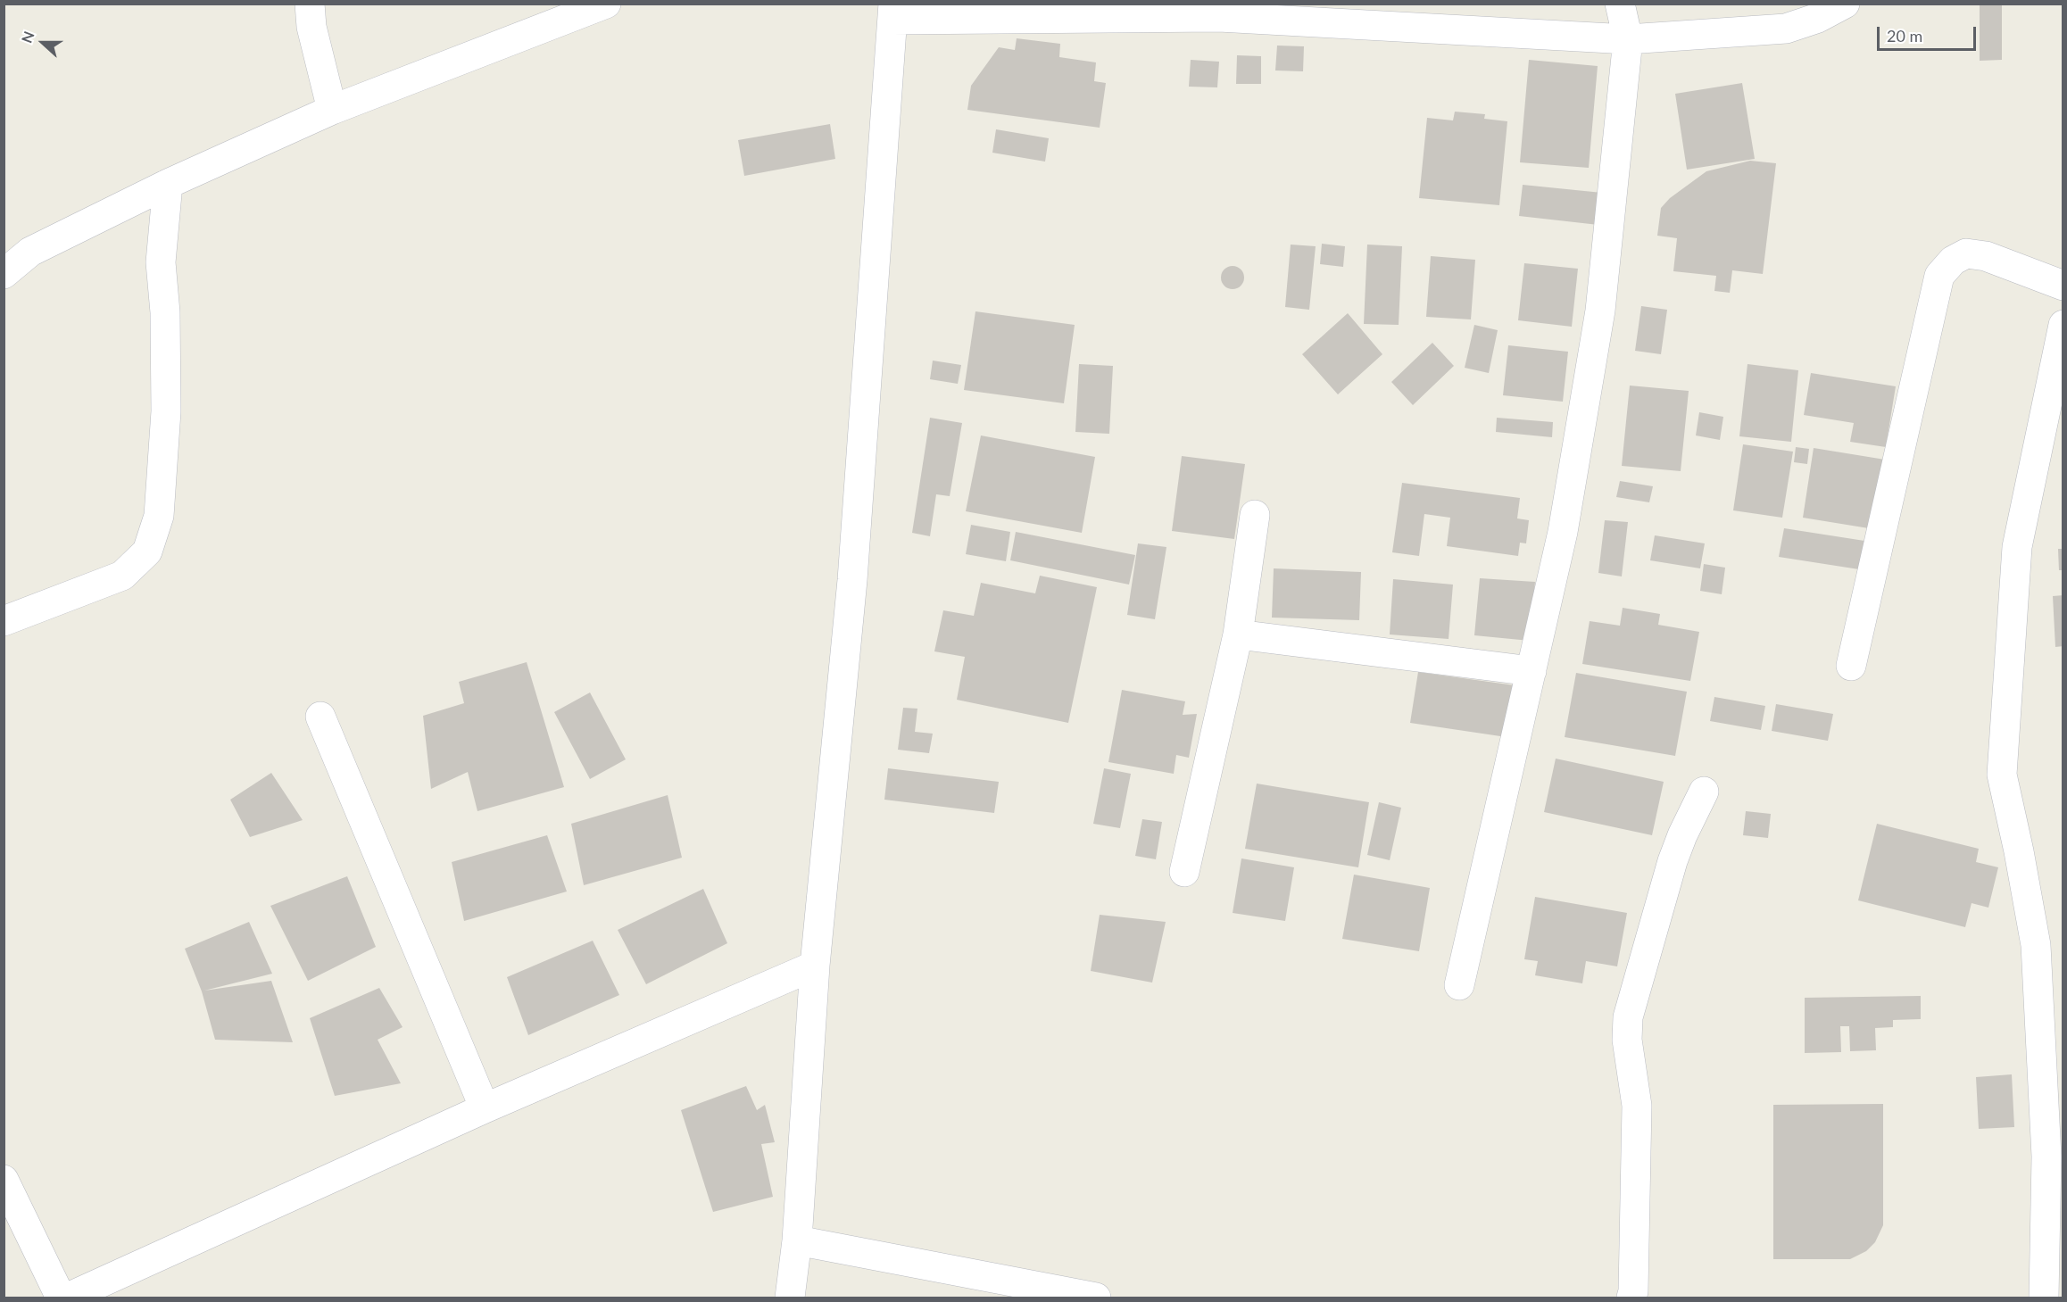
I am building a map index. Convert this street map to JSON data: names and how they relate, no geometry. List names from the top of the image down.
{
  "scale_bar": "20 m",
  "north": "left"
}
